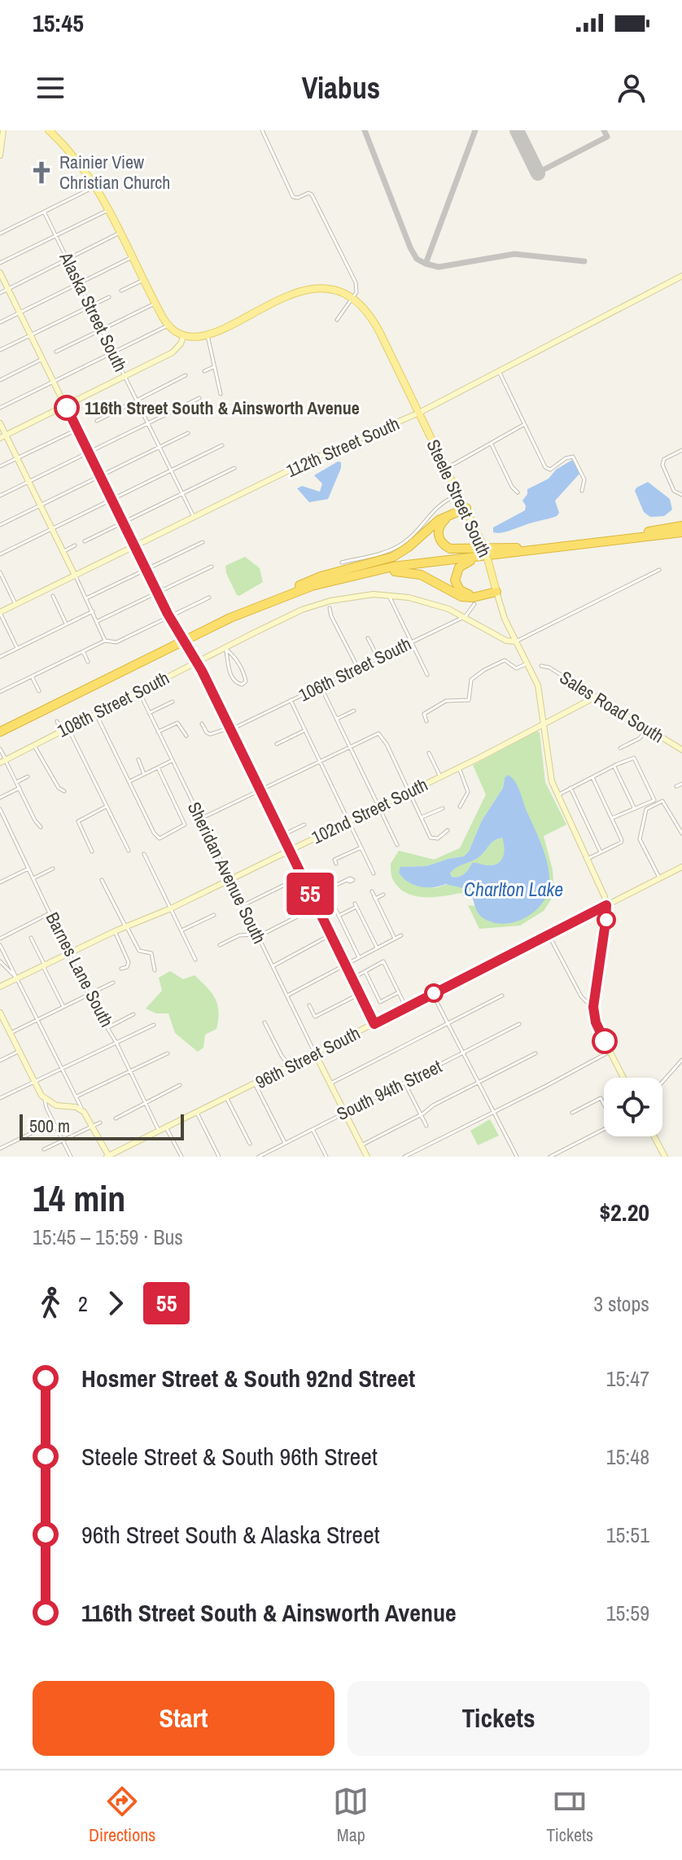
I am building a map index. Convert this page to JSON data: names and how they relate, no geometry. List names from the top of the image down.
{
  "streets": {
    "main road": ["Steele Street South"],
    "street": [
      "Alaska Street South",
      "112th Street South",
      "106th Street South",
      "108th Street South",
      "Sales Road South",
      "102nd Street South",
      "Sheridan Avenue South",
      "Barnes Lane South",
      "96th Street South",
      "South 94th Street"
    ]
  },
  "crossings": [
    ["Alaska Street South", "112th Street South"],
    ["112th Street South", "Steele Street South"],
    ["Steele Street South", "102nd Street South"],
    ["Steele Street South", "96th Street South"],
    ["108th Street South", "Sheridan Avenue South"],
    ["Sales Road South", "102nd Street South"],
    ["102nd Street South", "Sheridan Avenue South"],
    ["102nd Street South", "Barnes Lane South"],
    ["Sheridan Avenue South", "96th Street South"],
    ["Barnes Lane South", "96th Street South"]
  ],
  "water": ["Charlton Lake"],
  "places": {
    "church": ["Rainier View Christian Church"],
    "other": ["116th Street South & Ainsworth Avenue"]
  },
  "lines": ["bus line 55"],
  "scale_bar": "500 m",
  "page": {
    "status": "15:45",
    "header": "Viabus",
    "on_map": "55",
    "scale": "500 m",
    "heading": ["14 min", "15:45 – 15:59 · Bus", "$2.20"],
    "legs": ["2", "55", "3 stops"],
    "list": [
      {
        "name": "Hosmer Street & South 92nd Street",
        "value": "15:47"
      },
      {
        "name": "Steele Street & South 96th Street",
        "value": "15:48"
      },
      {
        "name": "96th Street South & Alaska Street",
        "value": "15:51"
      },
      {
        "name": "116th Street South & Ainsworth Avenue",
        "value": "15:59"
      }
    ],
    "buttons": ["Start", "Tickets"],
    "tabs": ["Directions", "Map", "Tickets"]
  }
}
